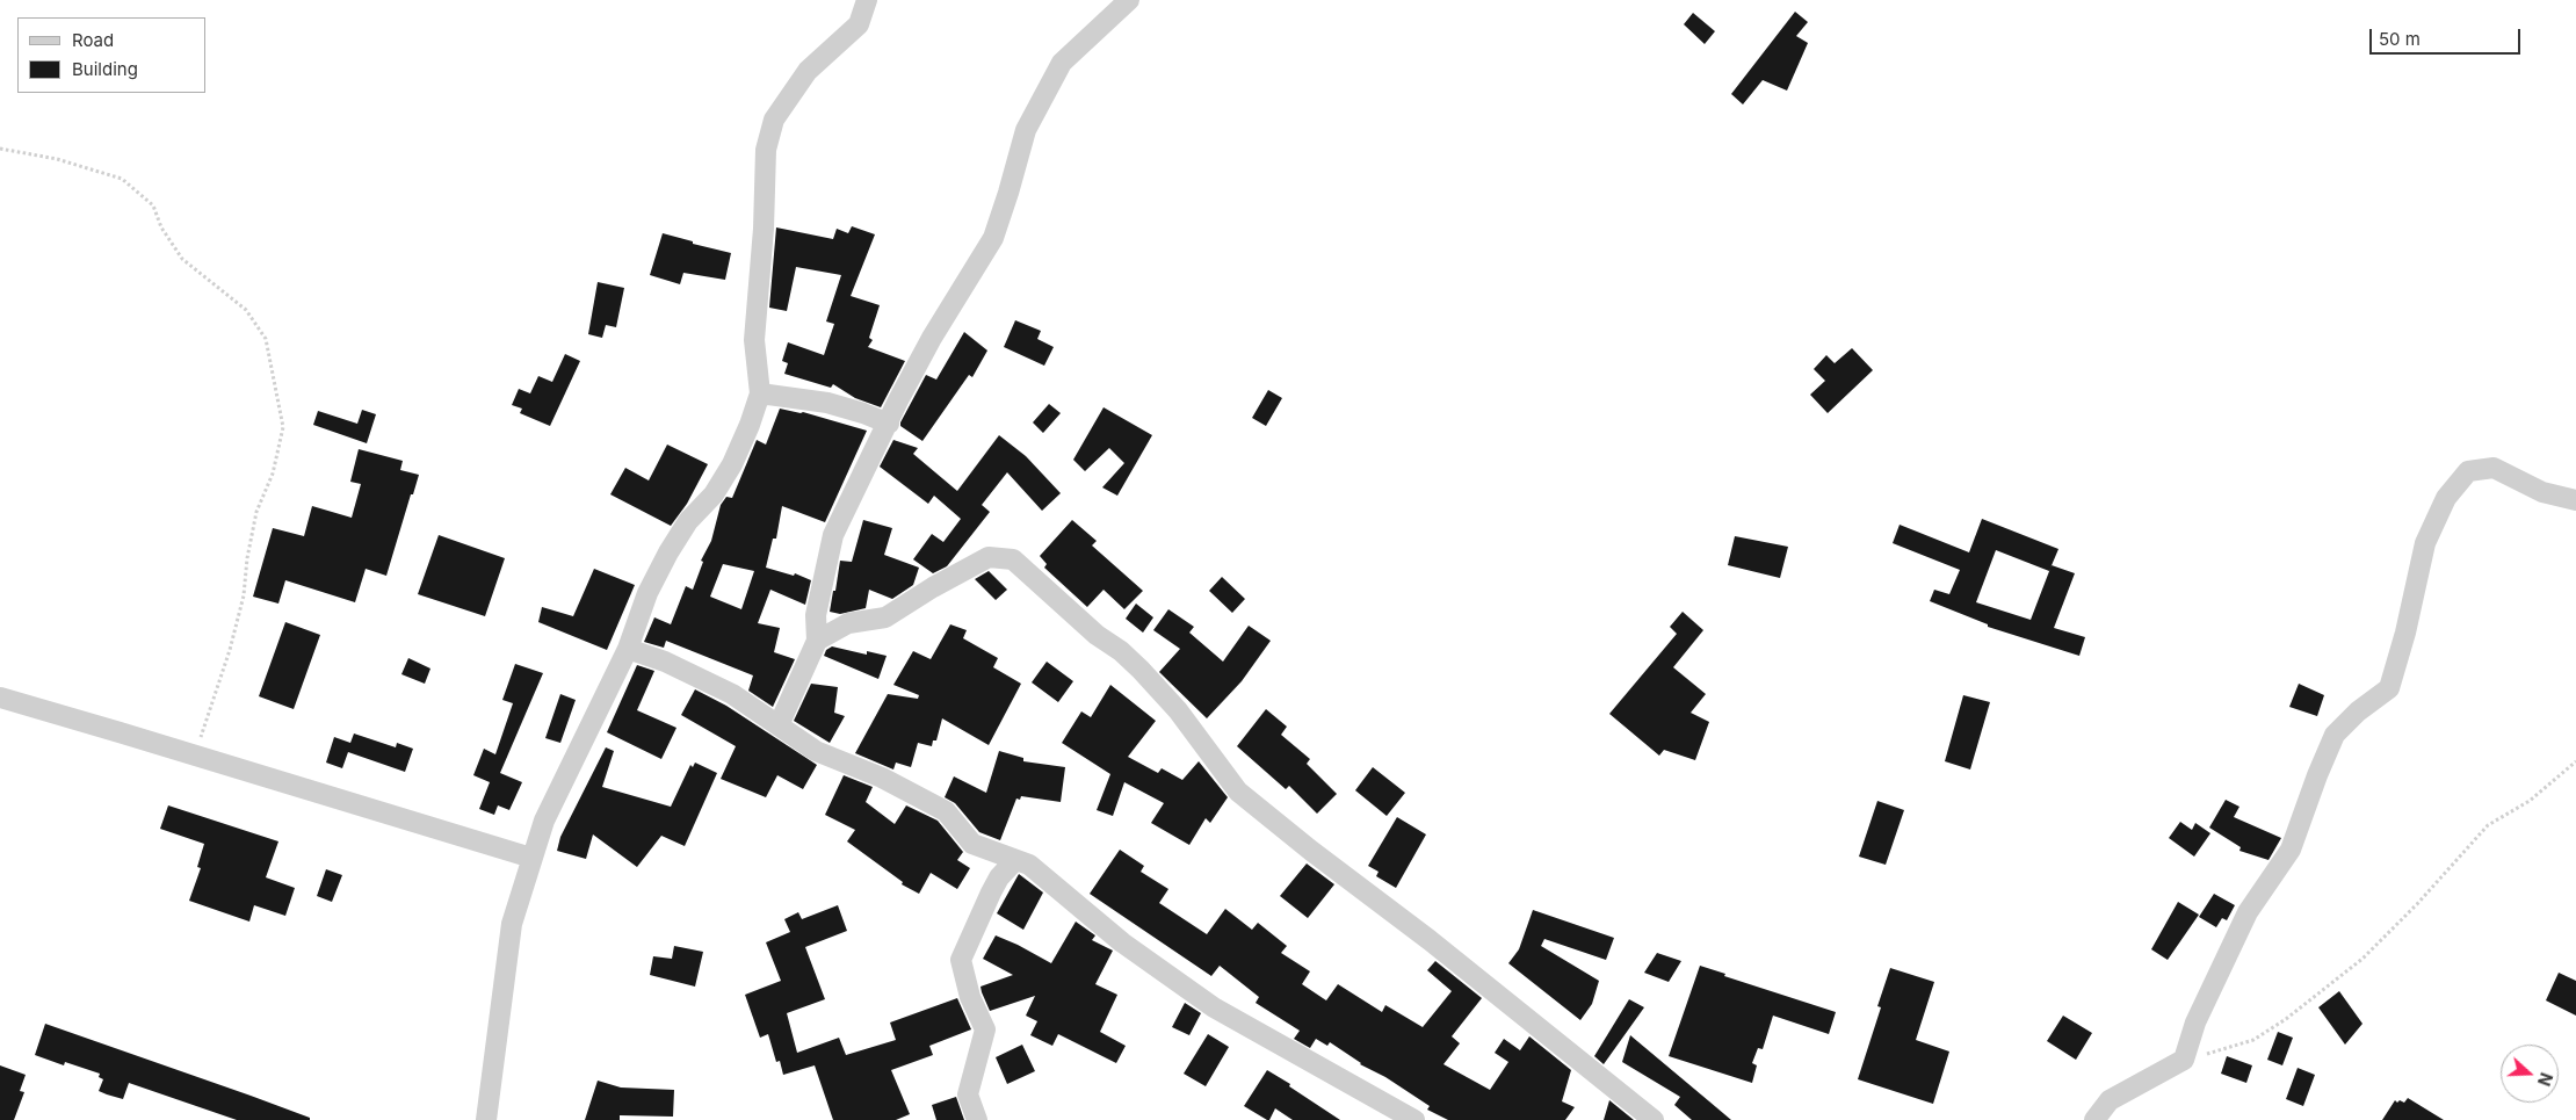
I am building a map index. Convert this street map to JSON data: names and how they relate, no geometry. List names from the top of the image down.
{
  "legend": ["Road", "Building"],
  "scale_bar": "50 m",
  "north": "right"
}
